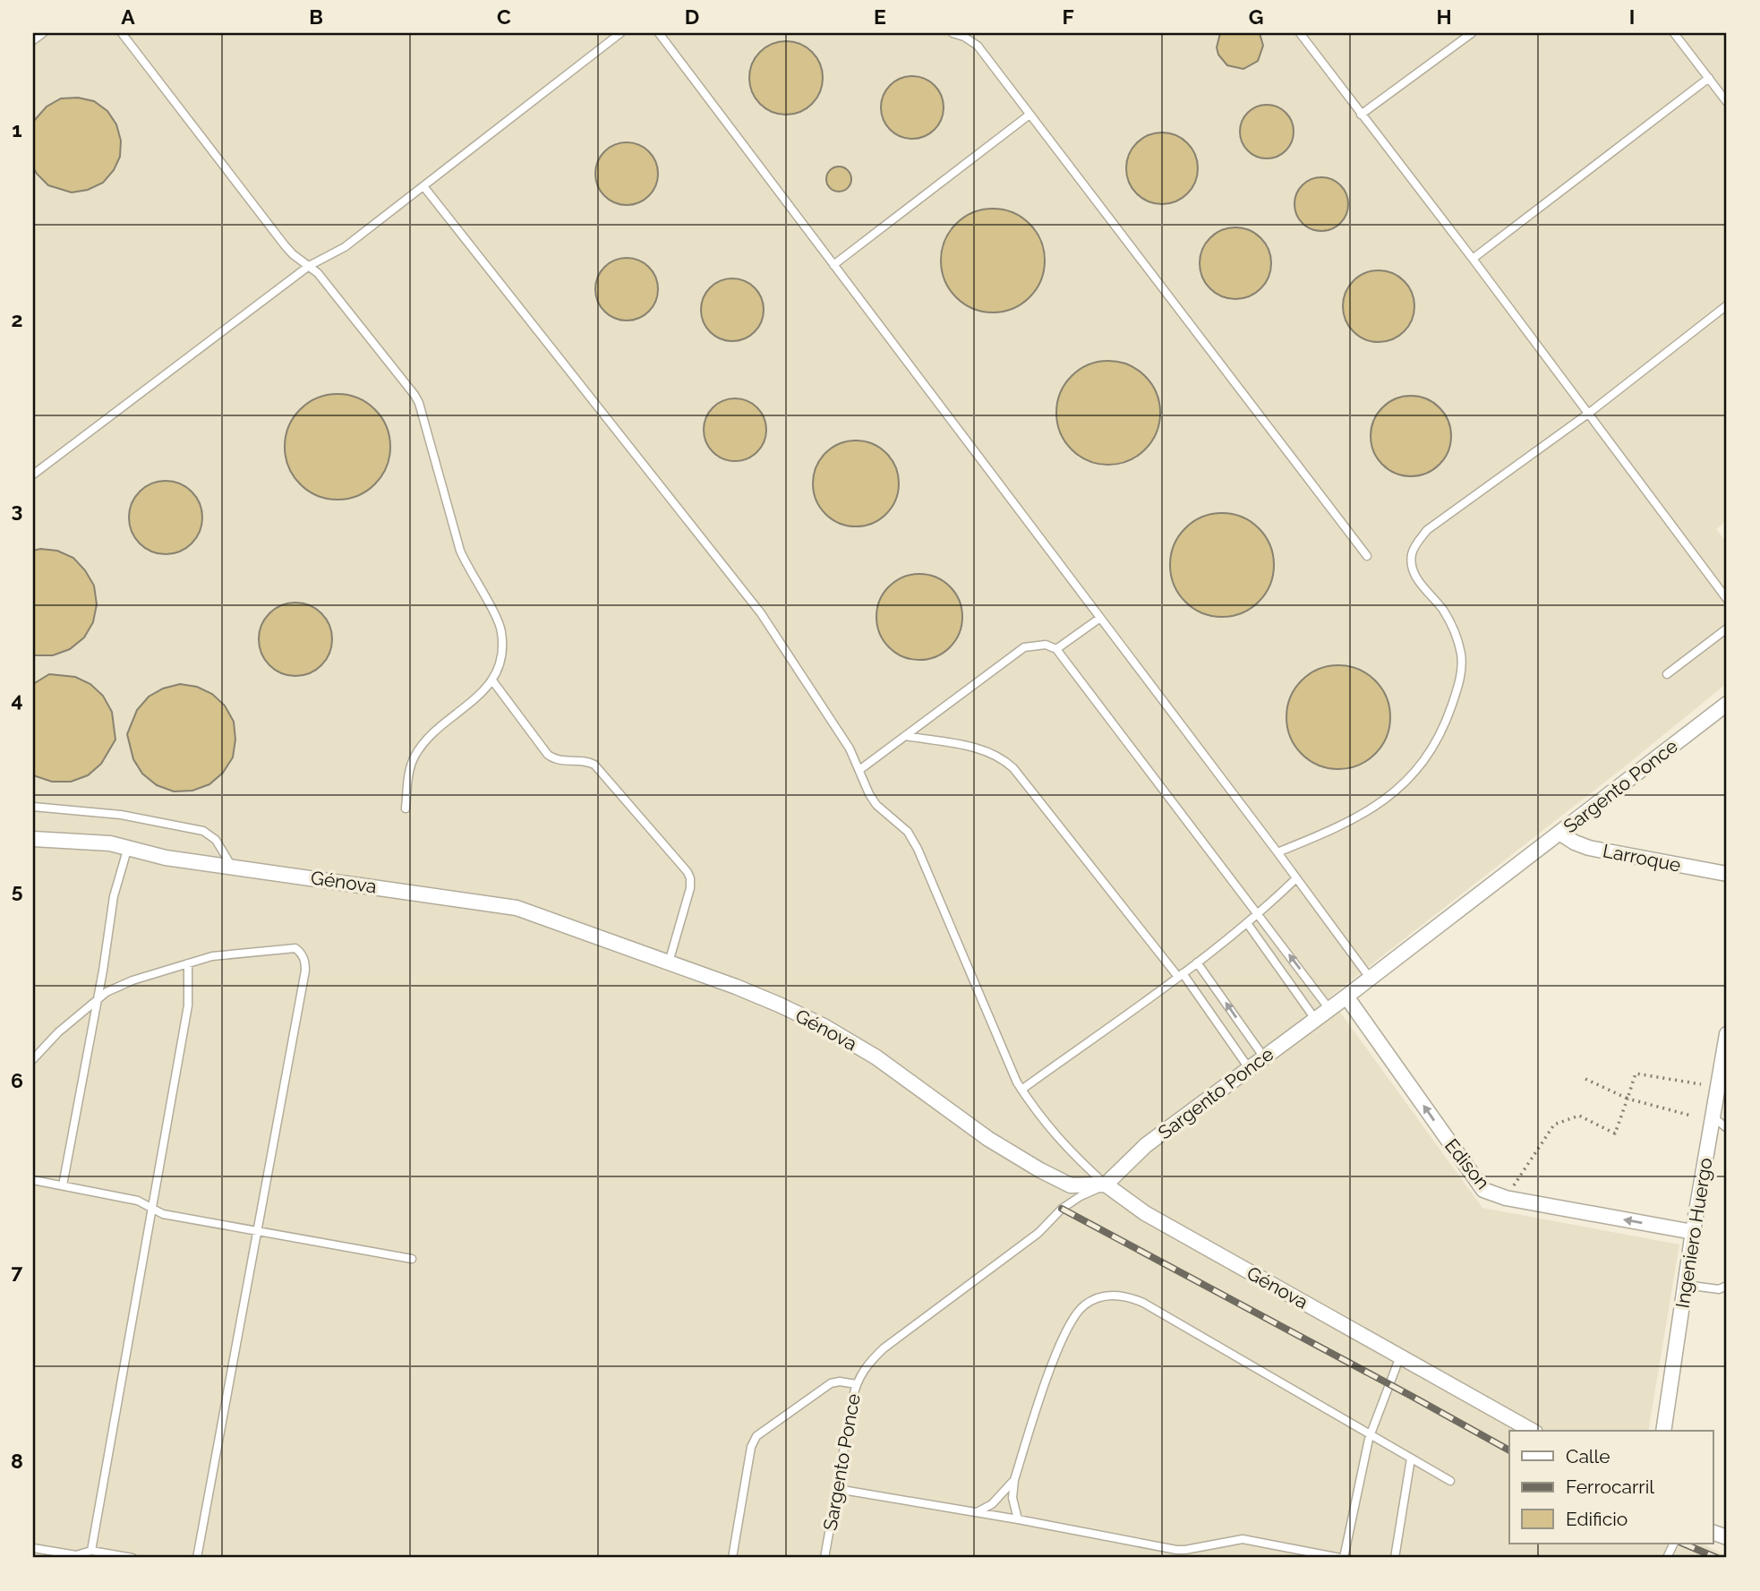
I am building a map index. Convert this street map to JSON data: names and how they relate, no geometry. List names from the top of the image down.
{
  "streets": {
    "street": [
      "Sargento Ponce",
      "Larroque",
      "Génova",
      "Edison",
      "Ingeniero Huergo"
    ]
  },
  "crossings": [
    ["Sargento Ponce", "Larroque"],
    ["Sargento Ponce", "Génova"],
    ["Sargento Ponce", "Edison"],
    ["Edison", "Ingeniero Huergo"]
  ],
  "one_way": ["Edison"],
  "legend": ["Calle", "Ferrocarril", "Edificio"],
  "grid": {
    "columns": [
      "A",
      "B",
      "C",
      "D",
      "E",
      "F",
      "G",
      "H",
      "I"
    ],
    "rows": [
      "1",
      "2",
      "3",
      "4",
      "5",
      "6",
      "7",
      "8"
    ]
  }
}
